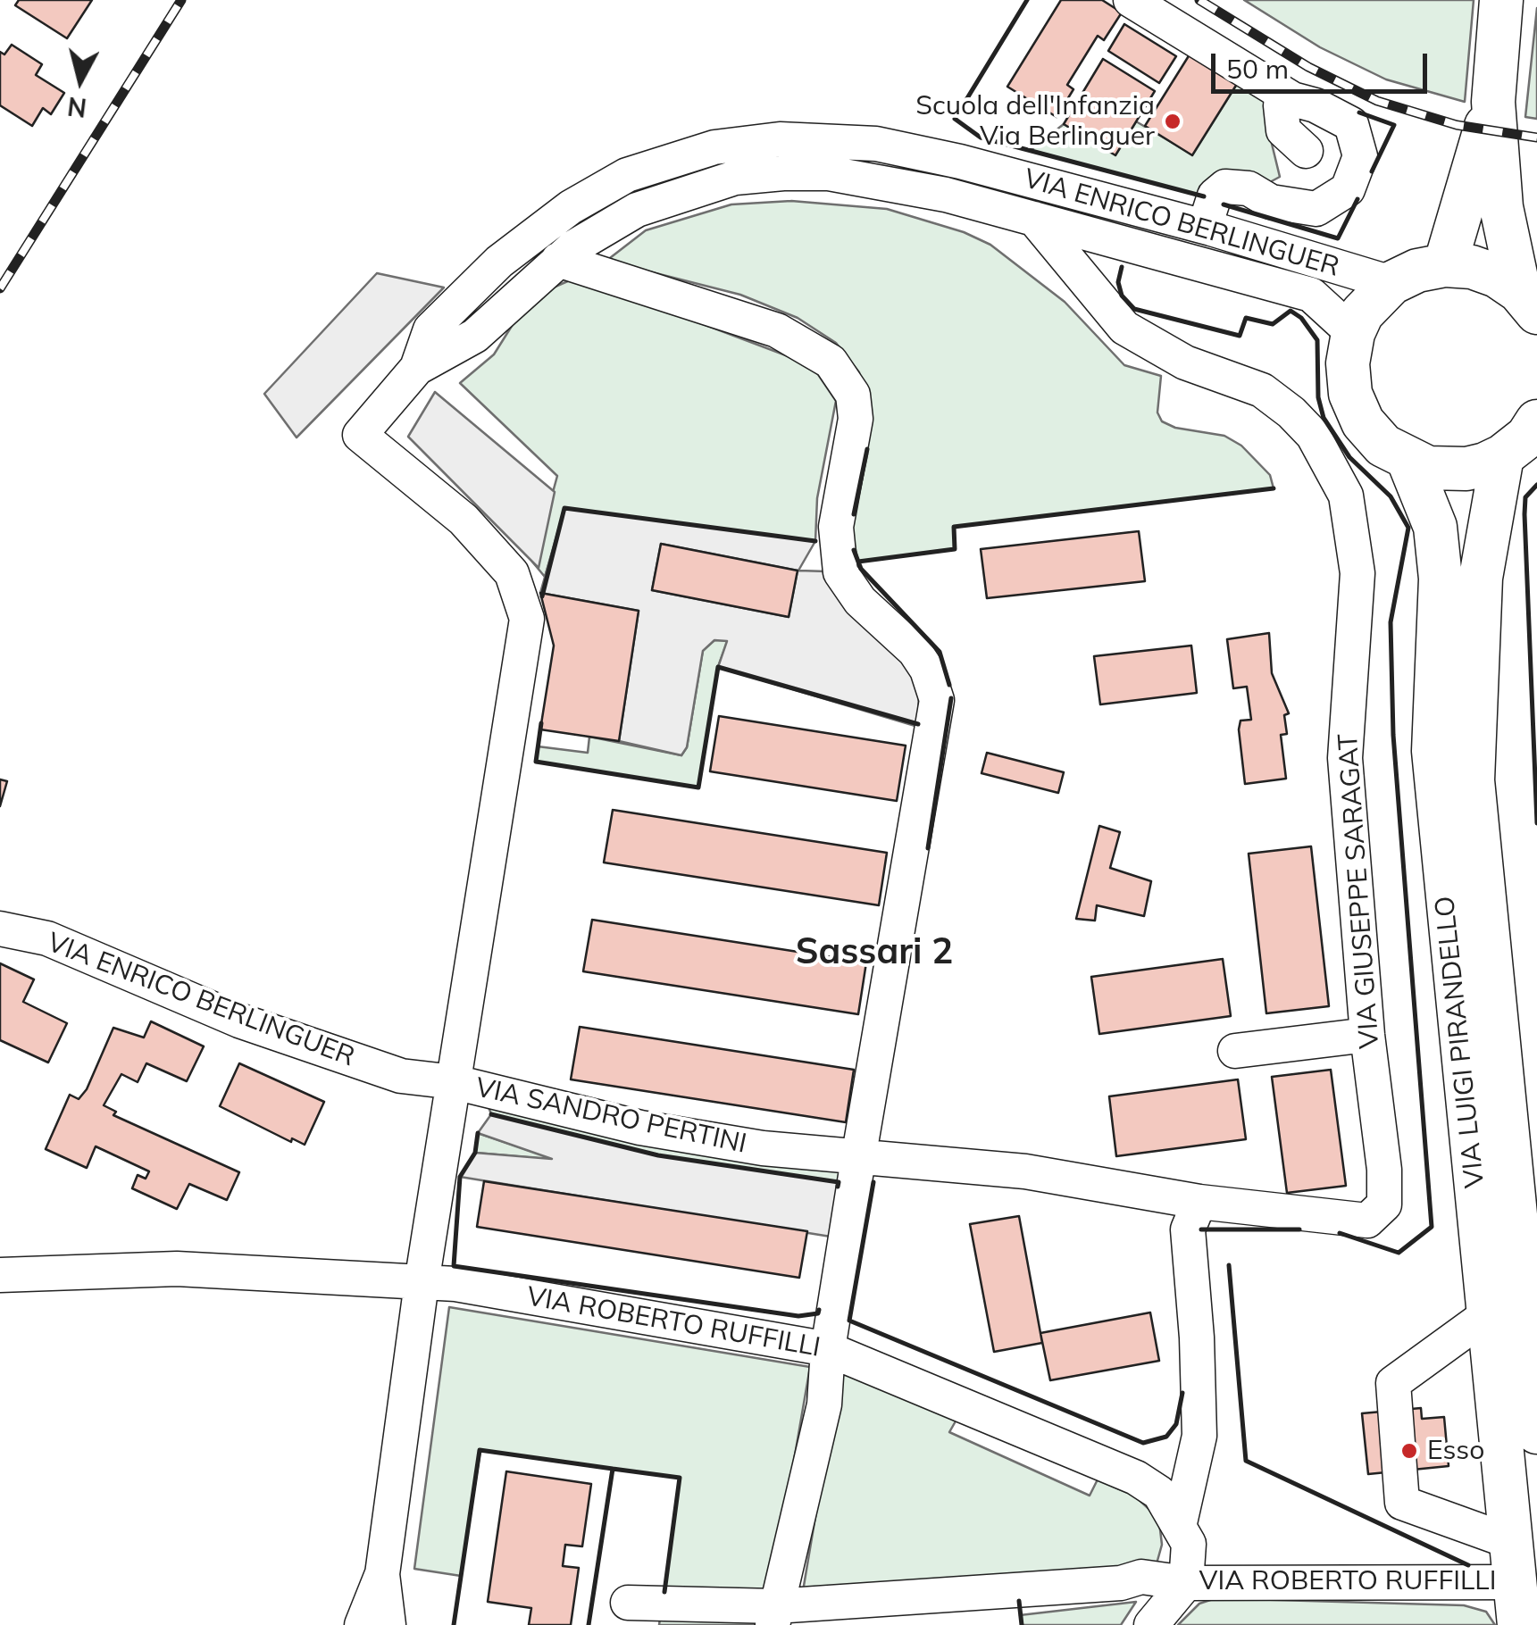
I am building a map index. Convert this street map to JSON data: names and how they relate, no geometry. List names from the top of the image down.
{
  "streets": {
    "main road": ["VIA LUIGI PIRANDELLO"],
    "street": [
      "VIA ENRICO BERLINGUER",
      "VIA GIUSEPPE SARAGAT",
      "VIA SANDRO PERTINI",
      "VIA ROBERTO RUFFILLI"
    ]
  },
  "crossings": [
    ["VIA ENRICO BERLINGUER", "VIA GIUSEPPE SARAGAT"],
    ["VIA ENRICO BERLINGUER", "VIA SANDRO PERTINI"],
    ["VIA GIUSEPPE SARAGAT", "VIA SANDRO PERTINI"],
    ["VIA LUIGI PIRANDELLO", "VIA ROBERTO RUFFILLI"],
    ["VIA SANDRO PERTINI", "VIA ROBERTO RUFFILLI"]
  ],
  "districts": ["Sassari 2"],
  "places": ["Scuola dell'Infanzia Via Berlinguer", "Esso"],
  "scale_bar": "50 m",
  "north": "bottom"
}
